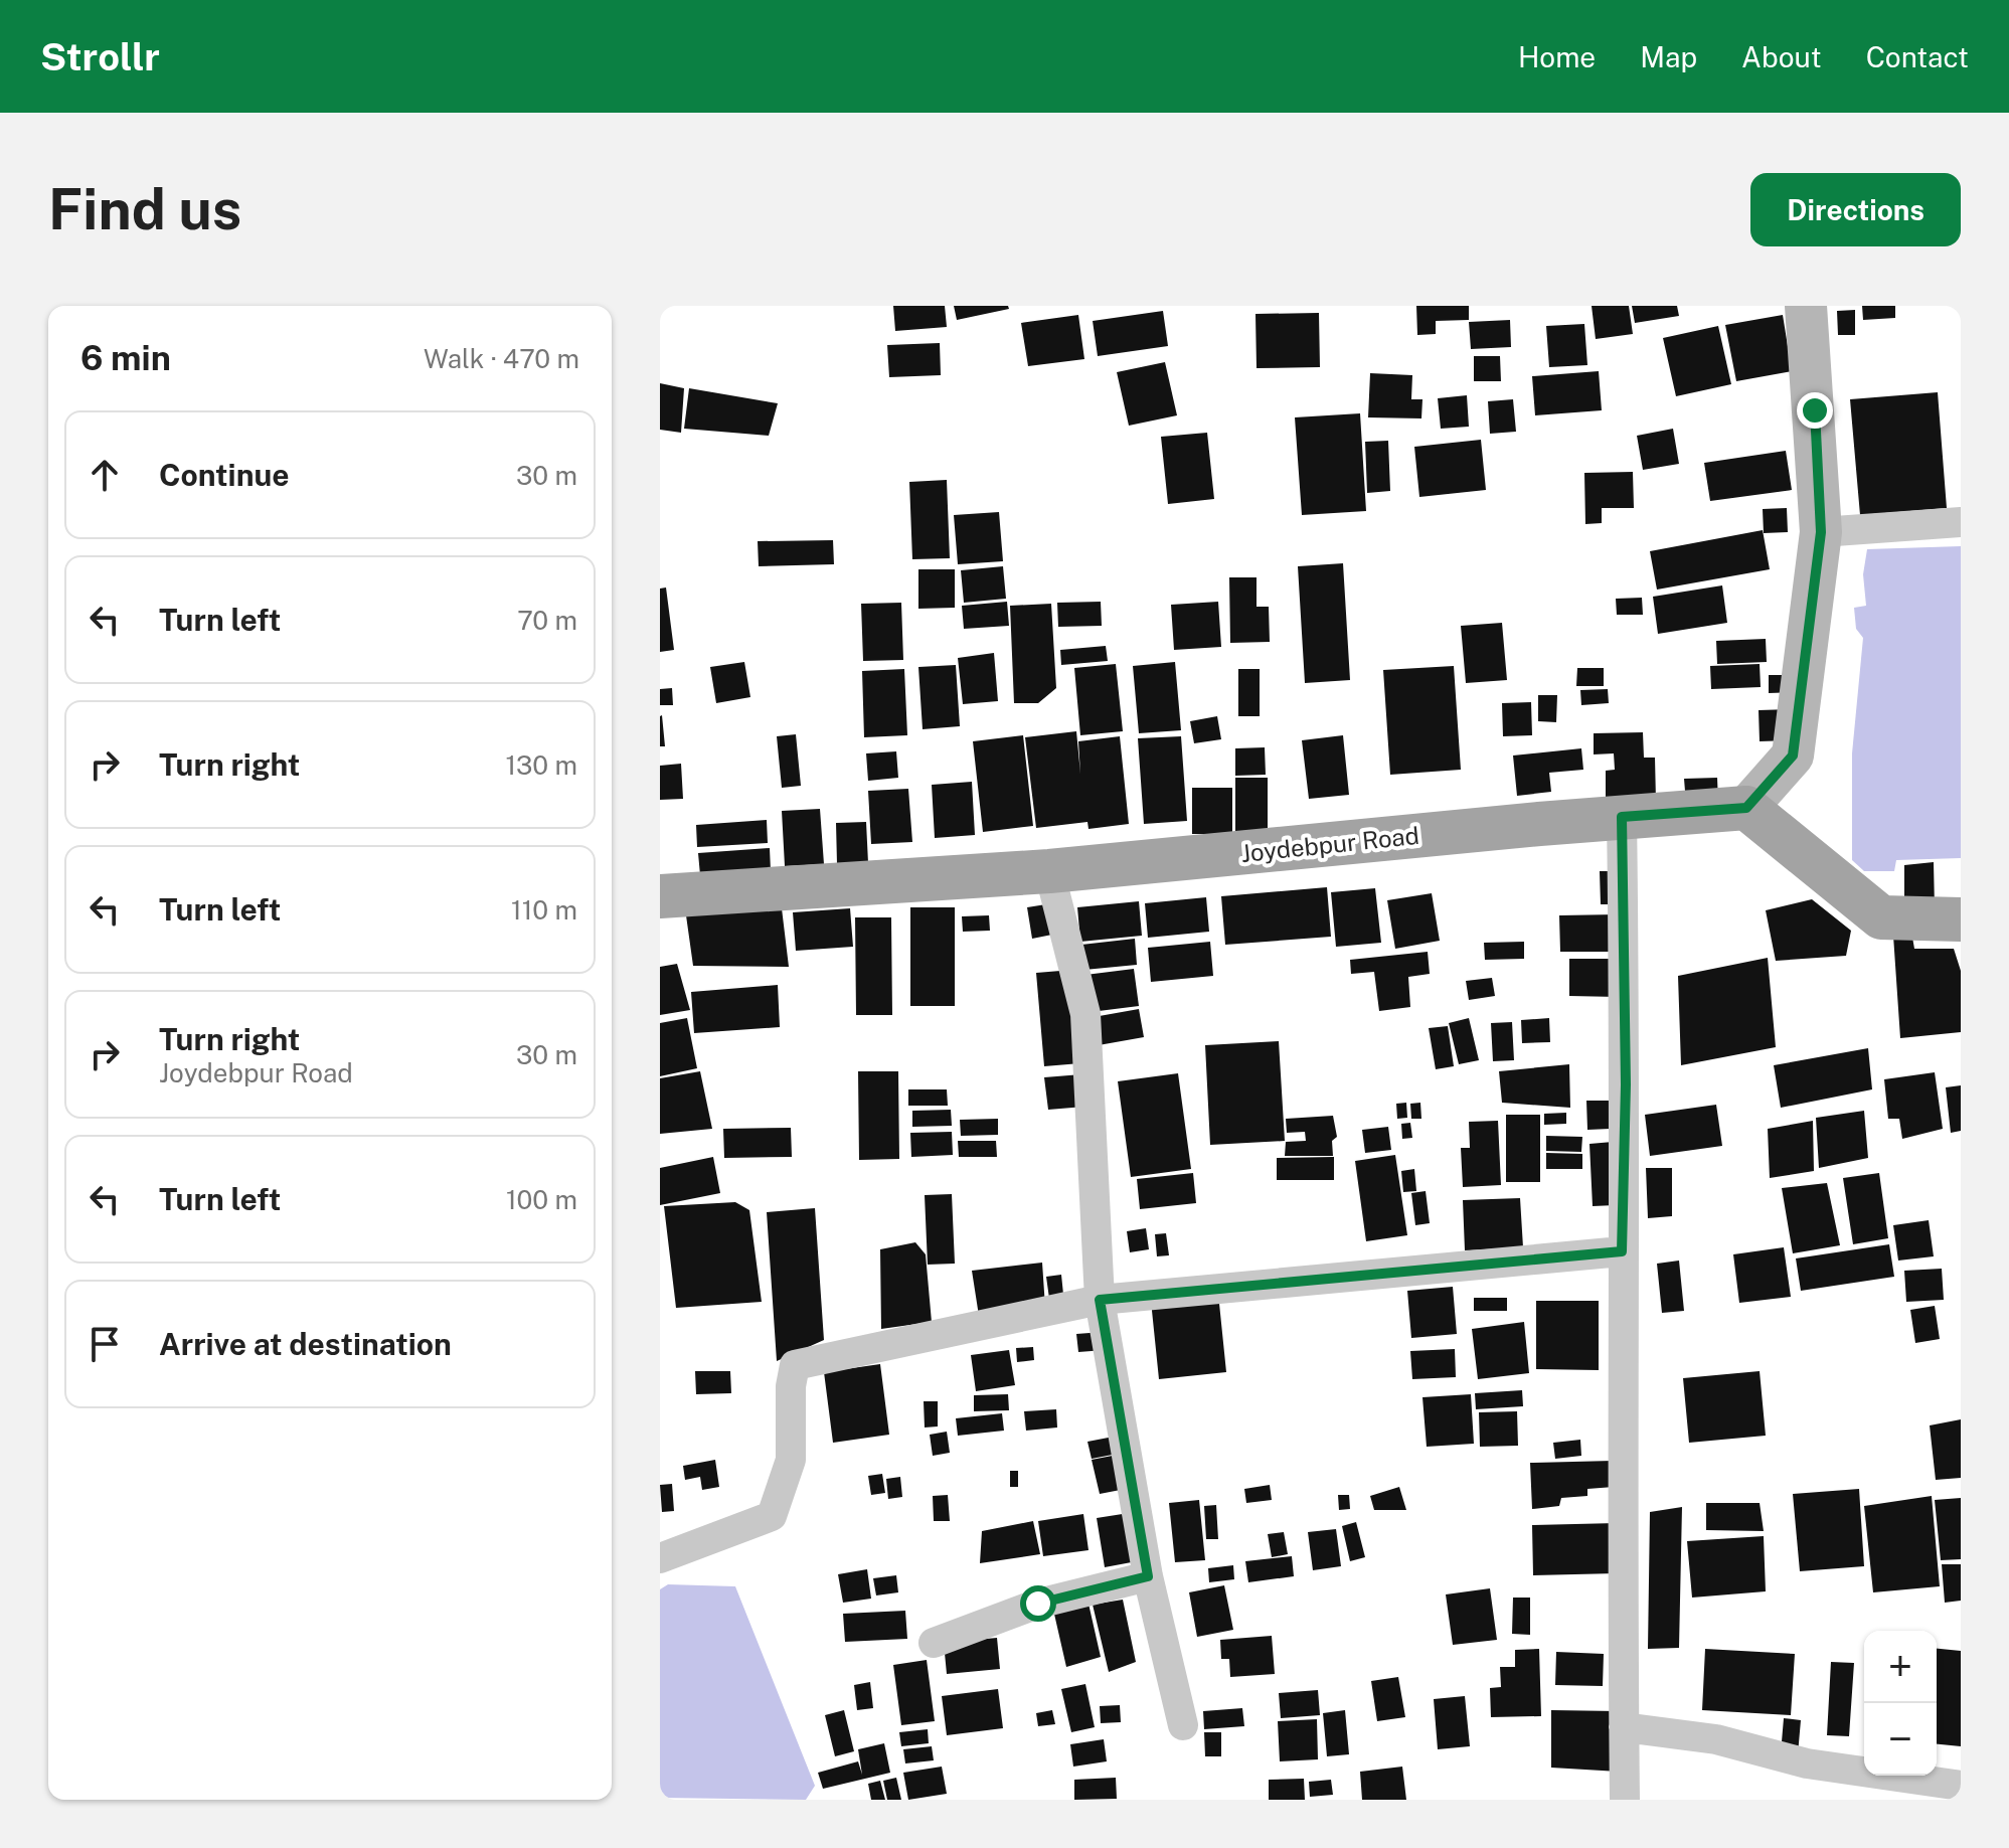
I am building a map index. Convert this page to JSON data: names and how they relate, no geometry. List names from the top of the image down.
{
  "streets": {
    "main road": ["Joydebpur Road"]
  },
  "page": {
    "header": "Strollr",
    "nav": [
      "Home",
      "Map",
      "About",
      "Contact"
    ],
    "buttons": "Directions",
    "title": "Find us",
    "heading": ["6 min", "Walk · 470 m"],
    "list": [
      ["Continue", "30 m"],
      ["Turn left", "70 m"],
      ["Turn right", "130 m"],
      ["Turn left", "110 m"],
      ["Turn right", "Joydebpur Road", "30 m"],
      ["Turn left", "100 m"],
      "Arrive at destination"
    ],
    "map_buttons": ["+", "−"]
  }
}
